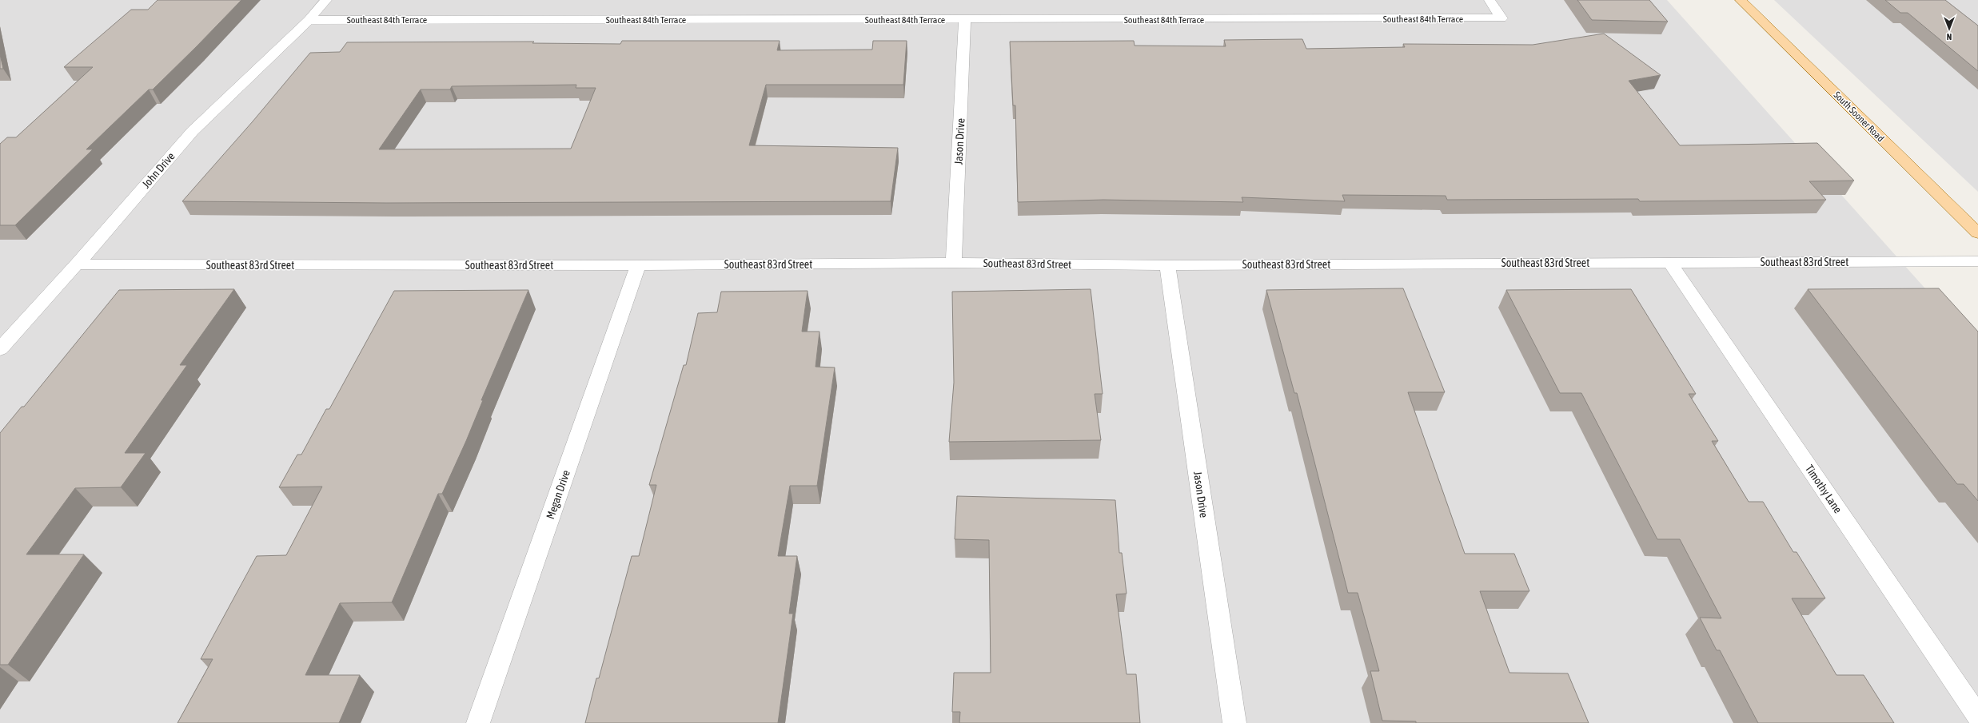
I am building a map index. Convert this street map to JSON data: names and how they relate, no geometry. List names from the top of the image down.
{
  "streets": {
    "main road": ["South Sooner Road"],
    "street": [
      "Southeast 84th Terrace",
      "Jason Drive",
      "John Drive",
      "Southeast 83rd Street",
      "Timothy Lane",
      "Megan Drive"
    ]
  },
  "crossings": [
    ["Southeast 84th Terrace", "Jason Drive"],
    ["Southeast 84th Terrace", "John Drive"],
    ["Jason Drive", "Southeast 83rd Street"],
    ["John Drive", "Southeast 83rd Street"],
    ["Southeast 83rd Street", "Timothy Lane"],
    ["Southeast 83rd Street", "Megan Drive"]
  ],
  "north": "bottom"
}
